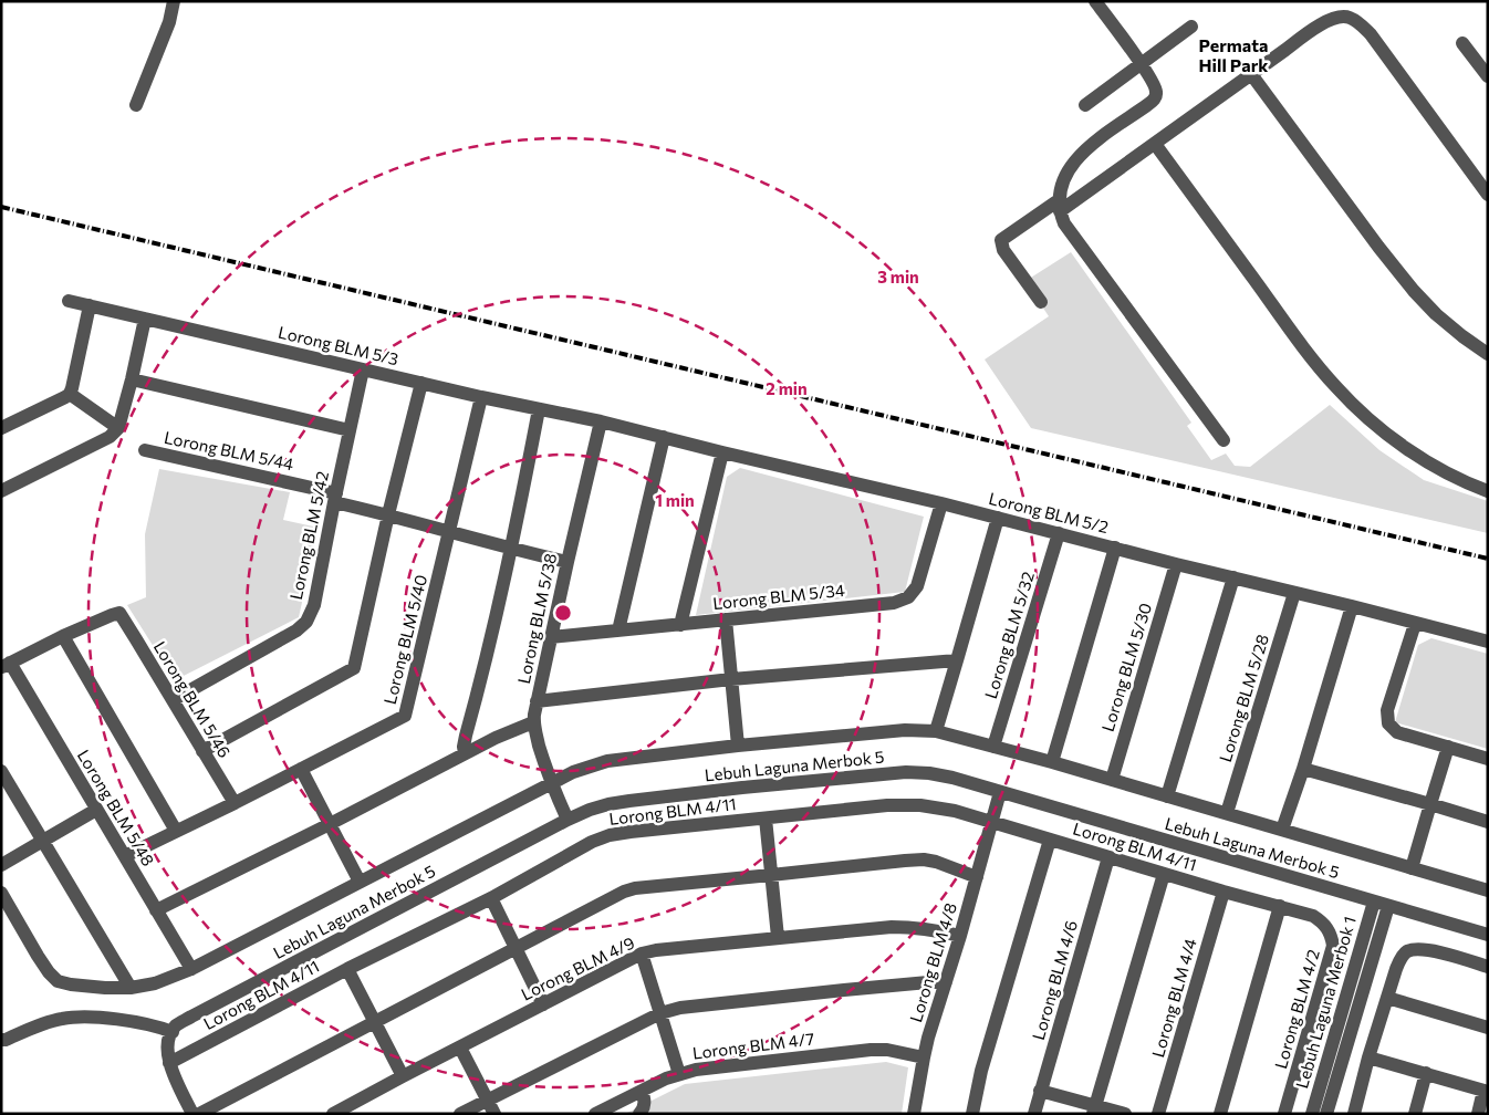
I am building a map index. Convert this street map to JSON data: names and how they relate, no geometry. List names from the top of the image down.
{
  "streets": {
    "street": [
      "Lorong BLM 5/3",
      "Lorong BLM 5/44",
      "Lorong BLM 5/2",
      "Lorong BLM 5/42",
      "Lorong BLM 5/34",
      "Lorong BLM 5/38",
      "Lorong BLM 5/32",
      "Lorong BLM 5/40",
      "Lorong BLM 5/30",
      "Lorong BLM 5/28",
      "Lorong BLM 5/46",
      "Lebuh Laguna Merbok 5",
      "Lorong BLM 5/48",
      "Lorong BLM 4/11",
      "Lorong BLM 4/8",
      "Lorong BLM 4/9",
      "Lorong BLM 4/6",
      "Lorong BLM 4/4",
      "Lebuh Laguna Merbok 1",
      "Lorong BLM 4/2",
      "Lorong BLM 4/7"
    ]
  },
  "crossings": [
    ["Lorong BLM 5/3", "Lorong BLM 5/2"],
    ["Lorong BLM 5/3", "Lorong BLM 5/42"],
    ["Lorong BLM 5/3", "Lorong BLM 5/38"],
    ["Lorong BLM 5/3", "Lorong BLM 5/40"],
    ["Lorong BLM 5/44", "Lorong BLM 5/42"],
    ["Lorong BLM 5/44", "Lorong BLM 5/38"],
    ["Lorong BLM 5/44", "Lorong BLM 5/40"],
    ["Lorong BLM 5/2", "Lorong BLM 5/34"],
    ["Lorong BLM 5/2", "Lorong BLM 5/38"],
    ["Lorong BLM 5/2", "Lorong BLM 5/32"],
    ["Lorong BLM 5/2", "Lorong BLM 5/30"],
    ["Lorong BLM 5/2", "Lorong BLM 5/28"],
    ["Lorong BLM 5/42", "Lorong BLM 5/46"],
    ["Lorong BLM 5/34", "Lorong BLM 5/38"],
    ["Lorong BLM 5/38", "Lebuh Laguna Merbok 5"],
    ["Lorong BLM 5/32", "Lebuh Laguna Merbok 5"],
    ["Lorong BLM 5/40", "Lorong BLM 5/46"],
    ["Lorong BLM 5/40", "Lorong BLM 5/48"],
    ["Lorong BLM 5/30", "Lebuh Laguna Merbok 5"],
    ["Lorong BLM 5/28", "Lebuh Laguna Merbok 5"],
    ["Lebuh Laguna Merbok 5", "Lorong BLM 5/48"],
    ["Lebuh Laguna Merbok 5", "Lorong BLM 4/8"],
    ["Lebuh Laguna Merbok 5", "Lebuh Laguna Merbok 1"],
    ["Lorong BLM 4/11", "Lorong BLM 4/8"],
    ["Lorong BLM 4/11", "Lorong BLM 4/6"],
    ["Lorong BLM 4/11", "Lorong BLM 4/4"],
    ["Lorong BLM 4/11", "Lorong BLM 4/2"],
    ["Lorong BLM 4/8", "Lorong BLM 4/9"],
    ["Lorong BLM 4/8", "Lorong BLM 4/7"],
    ["Lorong BLM 4/4", "Lorong BLM 4/2"]
  ],
  "districts": ["Permata Hill Park"],
  "rings": ["3 min", "2 min", "1 min"]
}
